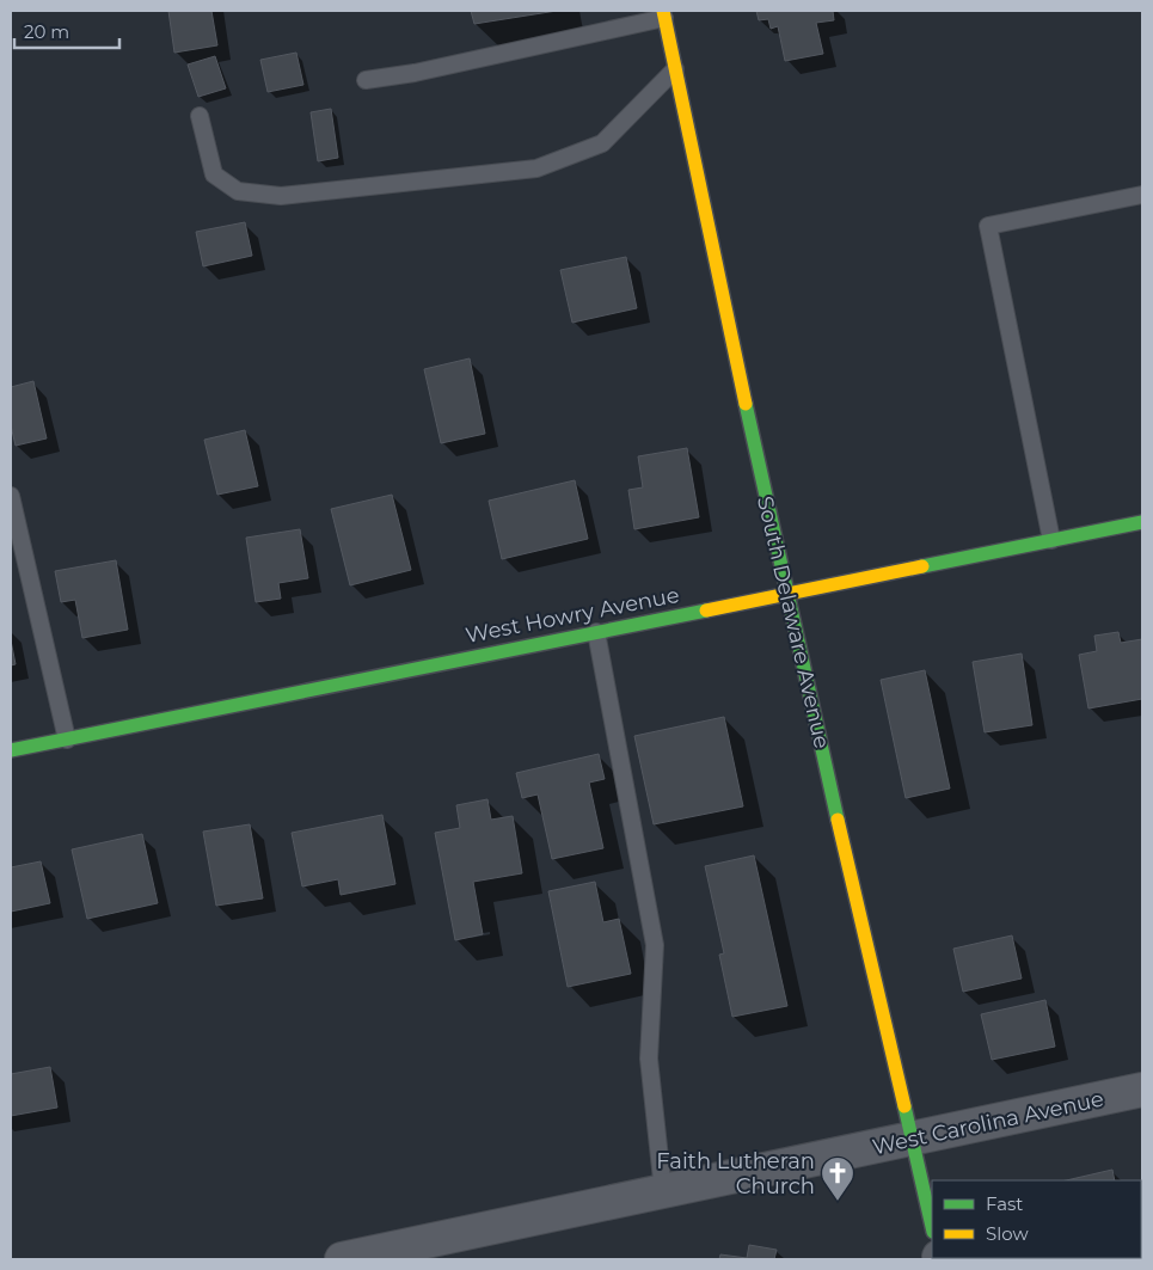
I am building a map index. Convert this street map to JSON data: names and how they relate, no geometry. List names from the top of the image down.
{
  "streets": {
    "street": ["West Howry Avenue", "South Delaware Avenue", "West Carolina Avenue"]
  },
  "crossings": [
    ["West Howry Avenue", "South Delaware Avenue"],
    ["South Delaware Avenue", "West Carolina Avenue"]
  ],
  "places": {
    "church": ["Faith Lutheran Church"]
  },
  "legend": ["Fast", "Slow"],
  "scale_bar": "20 m"
}
